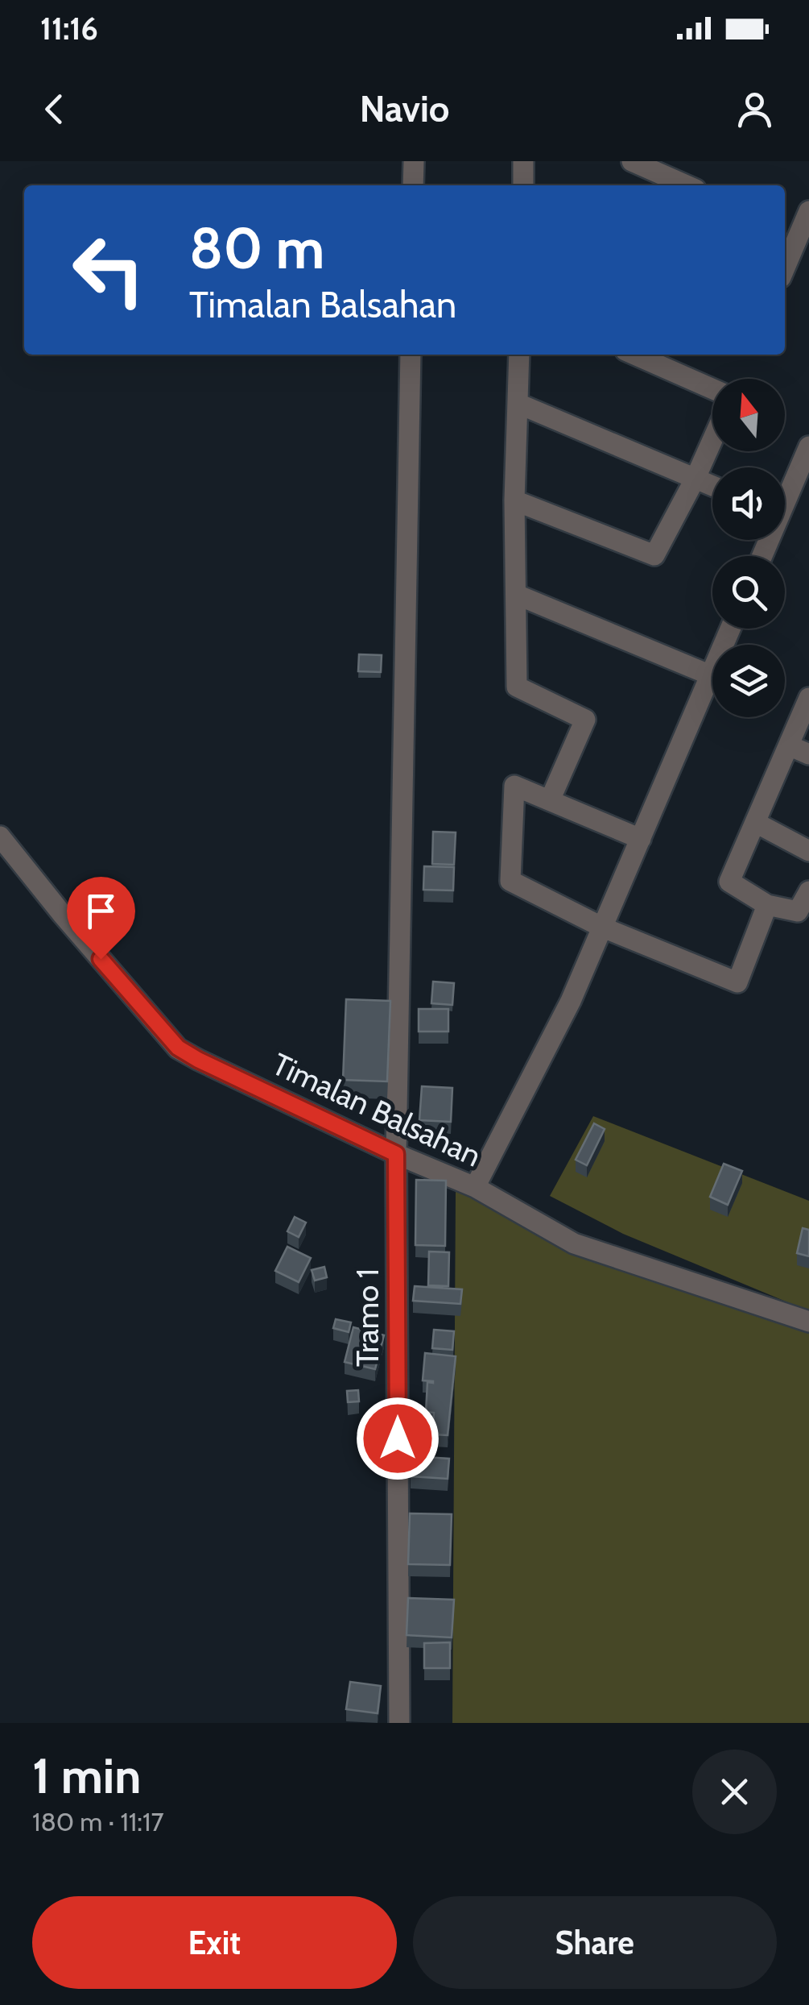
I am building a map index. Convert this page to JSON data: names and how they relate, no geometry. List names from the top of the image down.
{
  "streets": {
    "street": ["Timalan Balsahan", "Tramo 1"]
  },
  "crossings": [
    ["Timalan Balsahan", "Tramo 1"]
  ],
  "north": "top",
  "page": {
    "status": "11:16",
    "header": "Navio",
    "turn": ["80 m", "Timalan Balsahan"],
    "heading": ["1 min", "180 m · 11:17"],
    "buttons": ["Exit", "Share"]
  }
}
